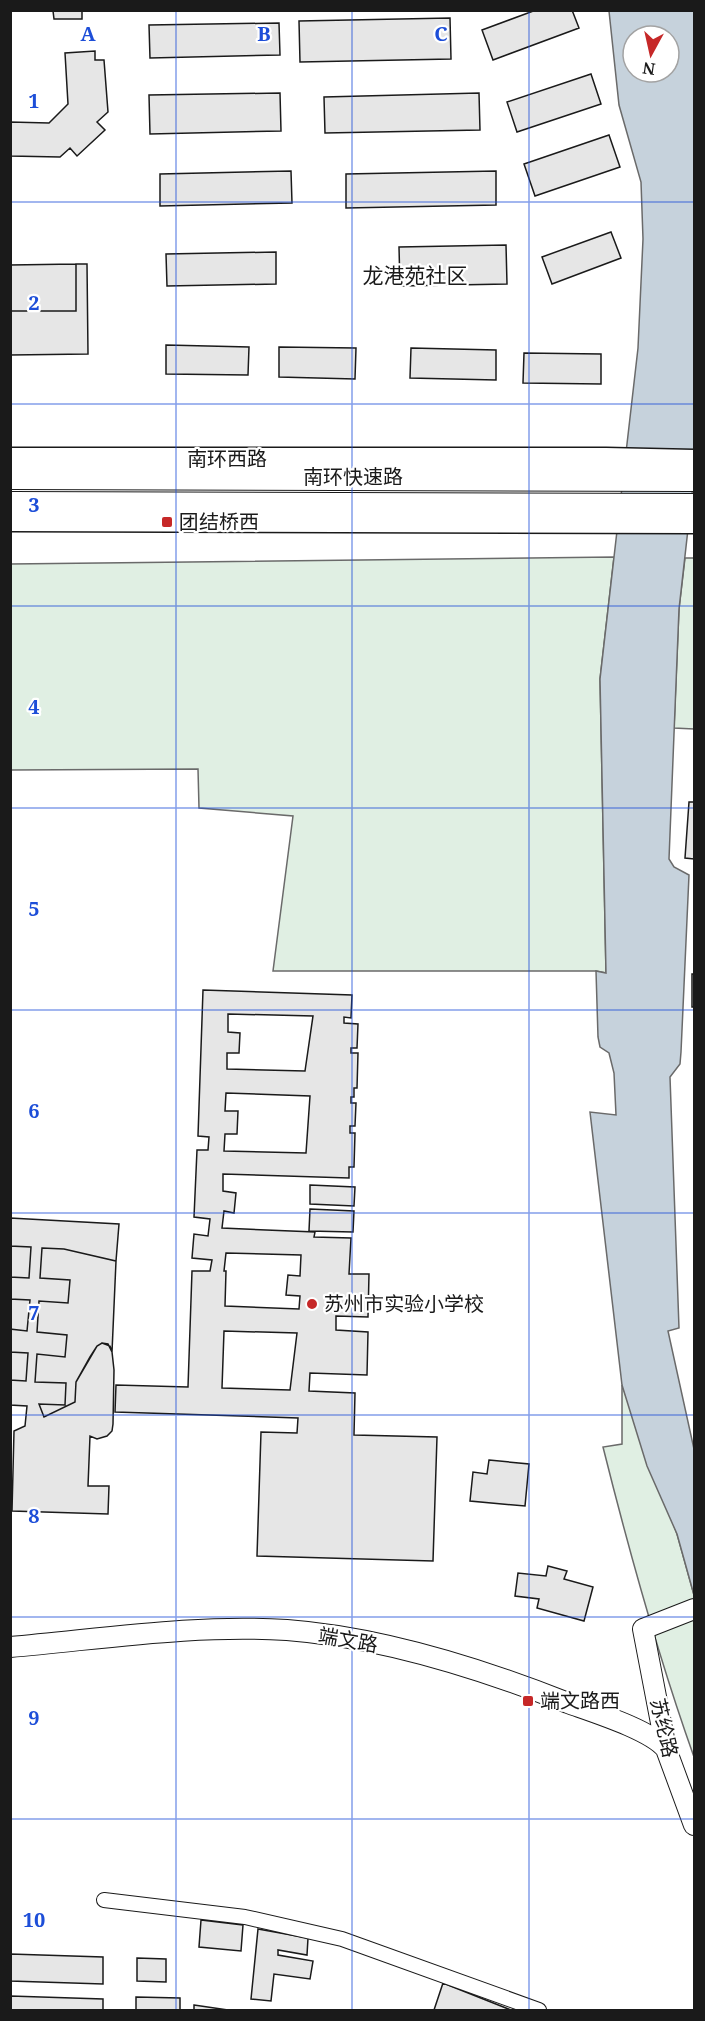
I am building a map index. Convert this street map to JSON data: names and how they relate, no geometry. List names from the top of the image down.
{
  "streets": {
    "highway": ["南环快速路"],
    "main road": ["南环西路"],
    "street": ["端文路", "苏纶路"]
  },
  "crossings": [
    ["端文路", "苏纶路"]
  ],
  "districts": ["龙港苑社区"],
  "places": {
    "transit": ["团结桥西", "端文路西"],
    "other": ["苏州市实验小学校"]
  },
  "north": "bottom",
  "grid": {
    "columns": ["A", "B", "C"],
    "rows": [
      "1",
      "2",
      "3",
      "4",
      "5",
      "6",
      "7",
      "8",
      "9",
      "10"
    ]
  }
}
